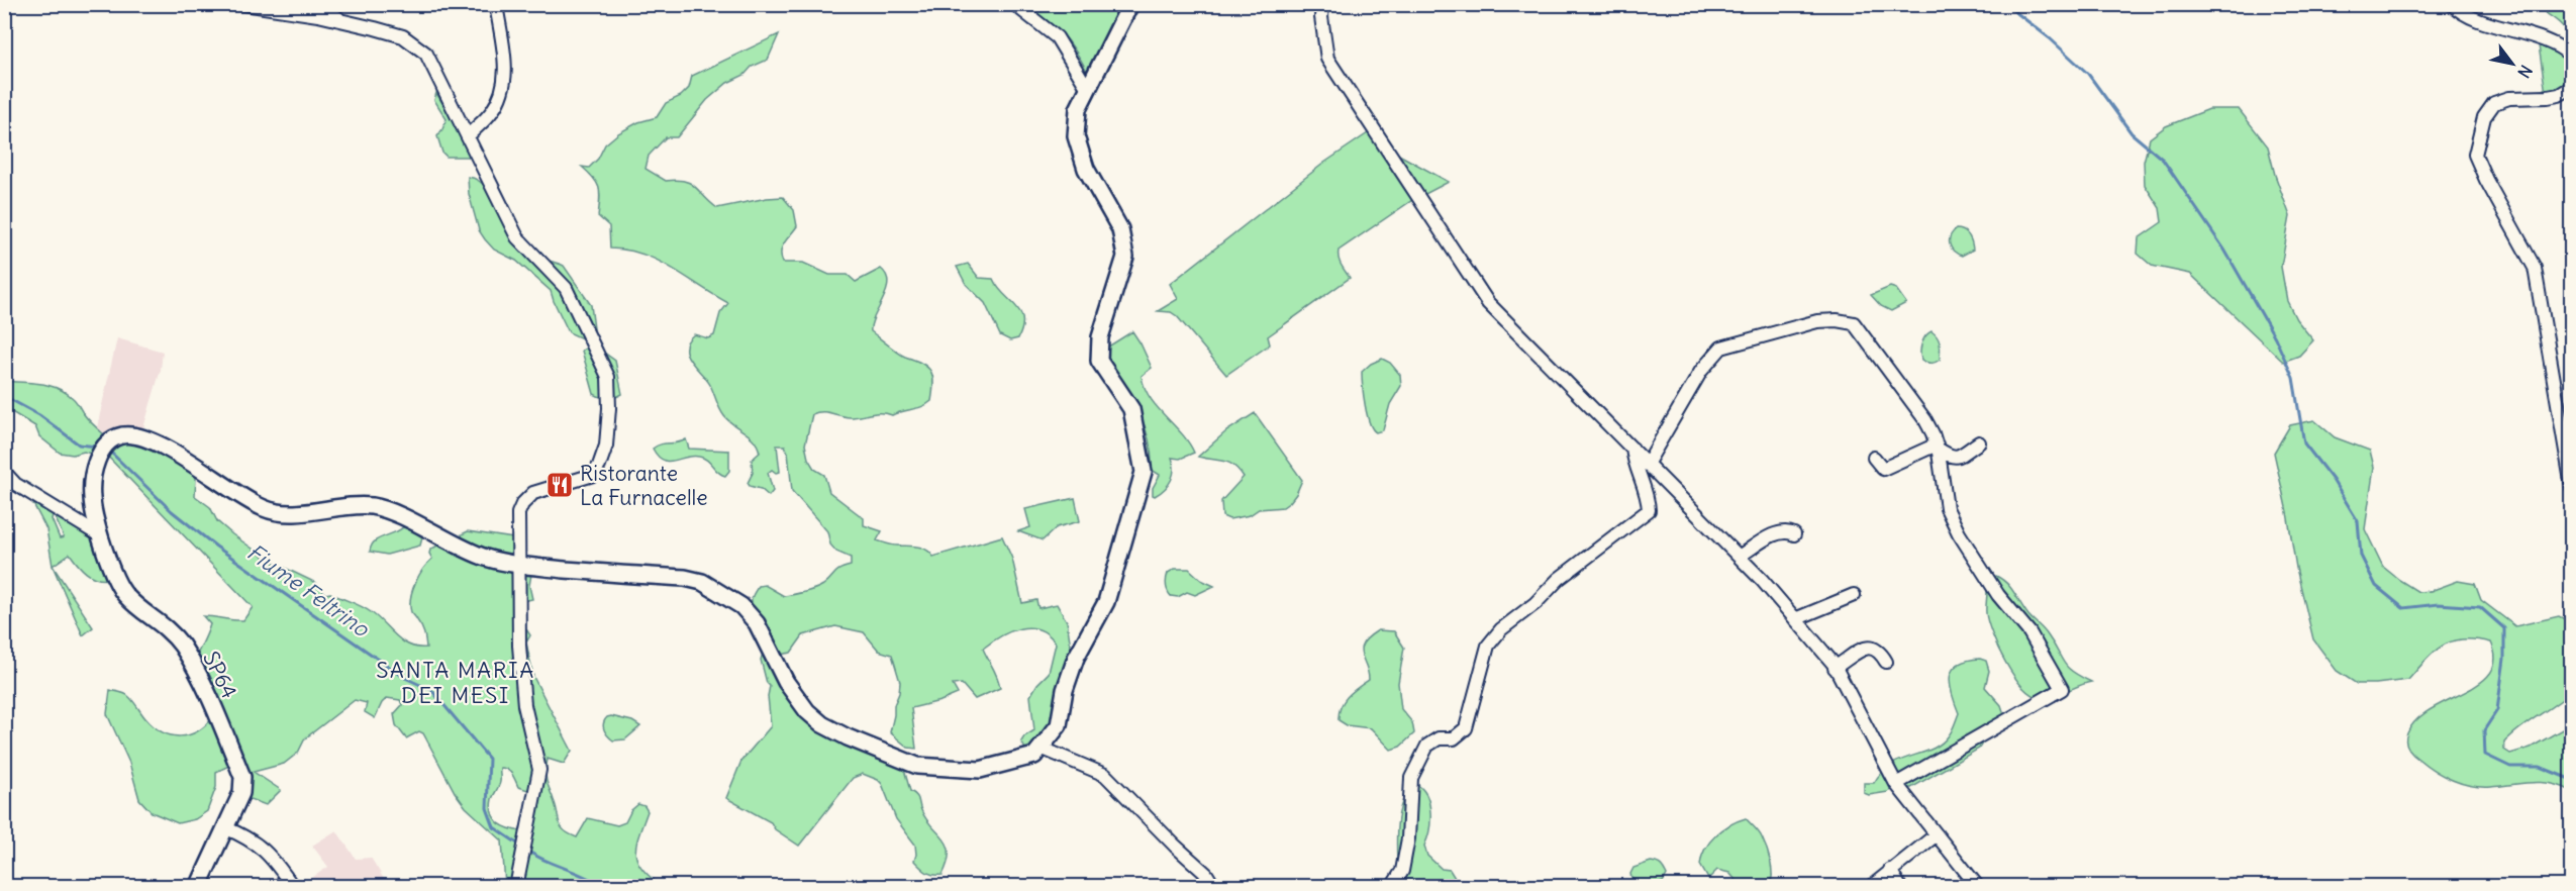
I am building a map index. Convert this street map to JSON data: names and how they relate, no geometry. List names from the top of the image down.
{
  "streets": {
    "street": ["SP64"]
  },
  "districts": ["SANTA MARIA DEI MESI"],
  "water": ["Fiume Feltrino"],
  "places": {
    "restaurant": ["Ristorante La Furnacelle"]
  },
  "north": "bottom right"
}
